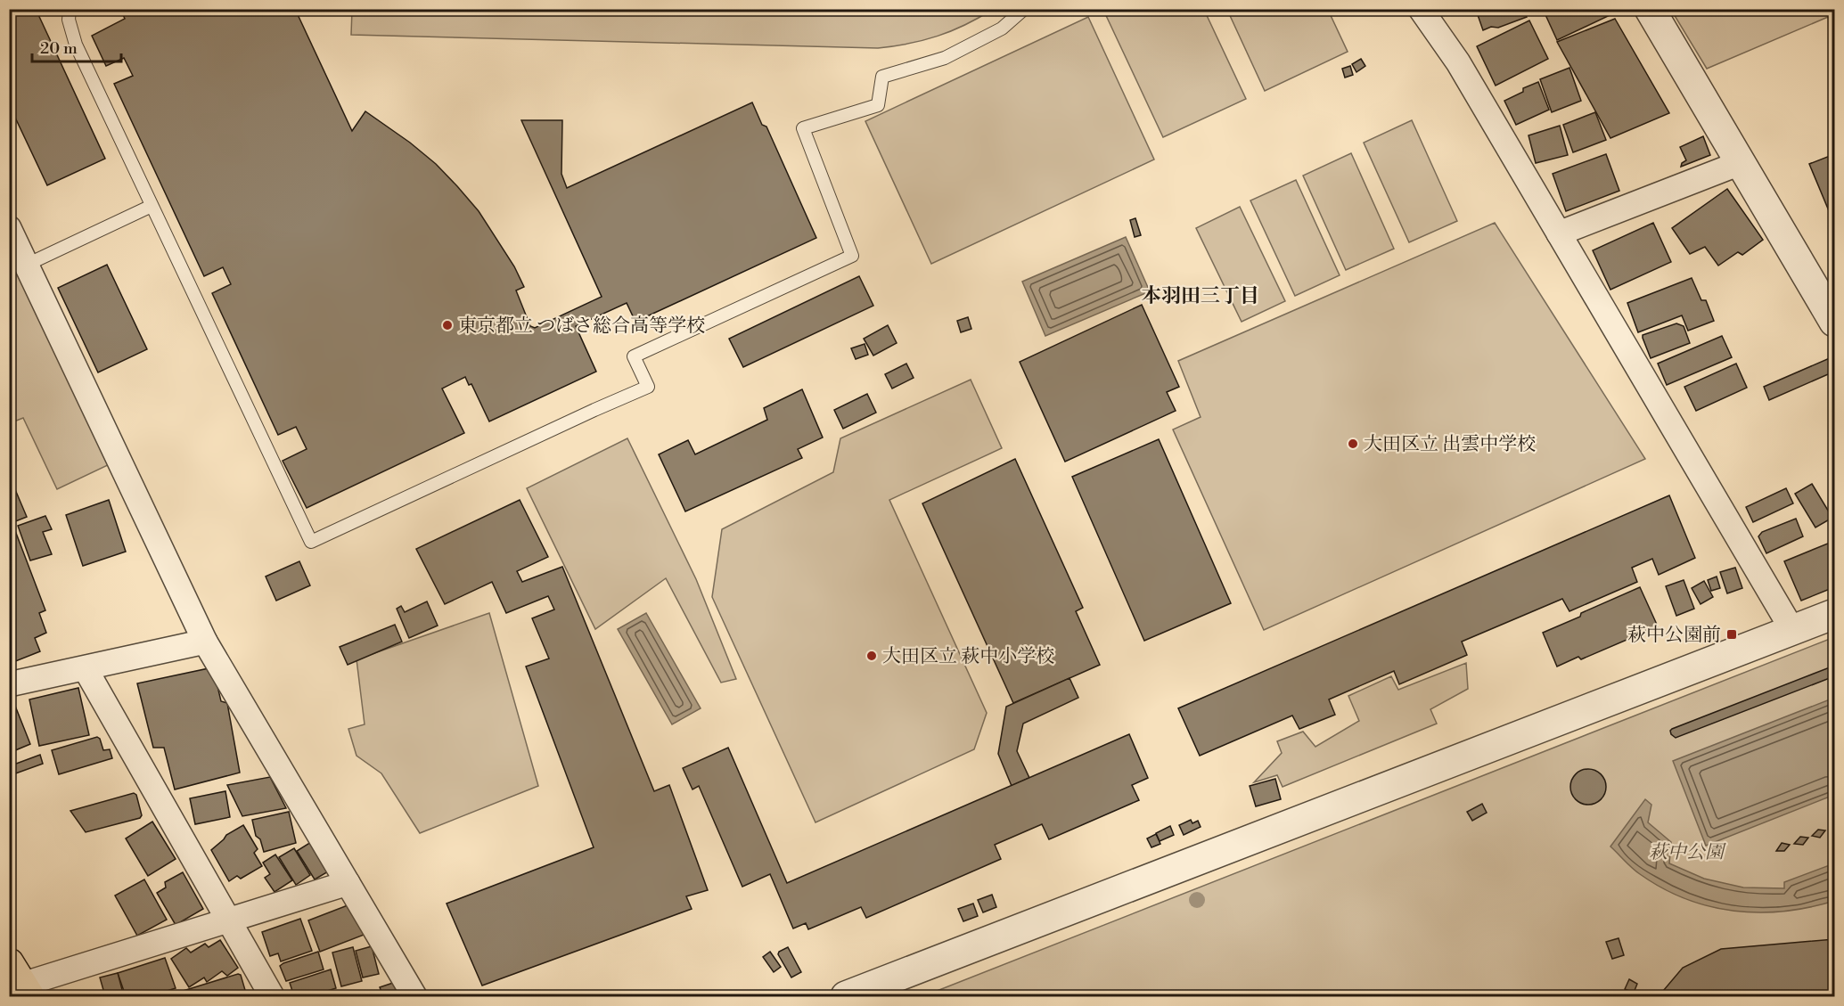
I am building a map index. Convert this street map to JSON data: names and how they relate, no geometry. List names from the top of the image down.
{
  "districts": ["本羽田三丁目"],
  "parks": ["萩中公園"],
  "places": {
    "other": ["東京都立 つばさ総合高等学校", "大田区立 出雲中学校", "大田区立 萩中小学校"],
    "transit": ["萩中公園前"]
  },
  "scale_bar": "20 m"
}
